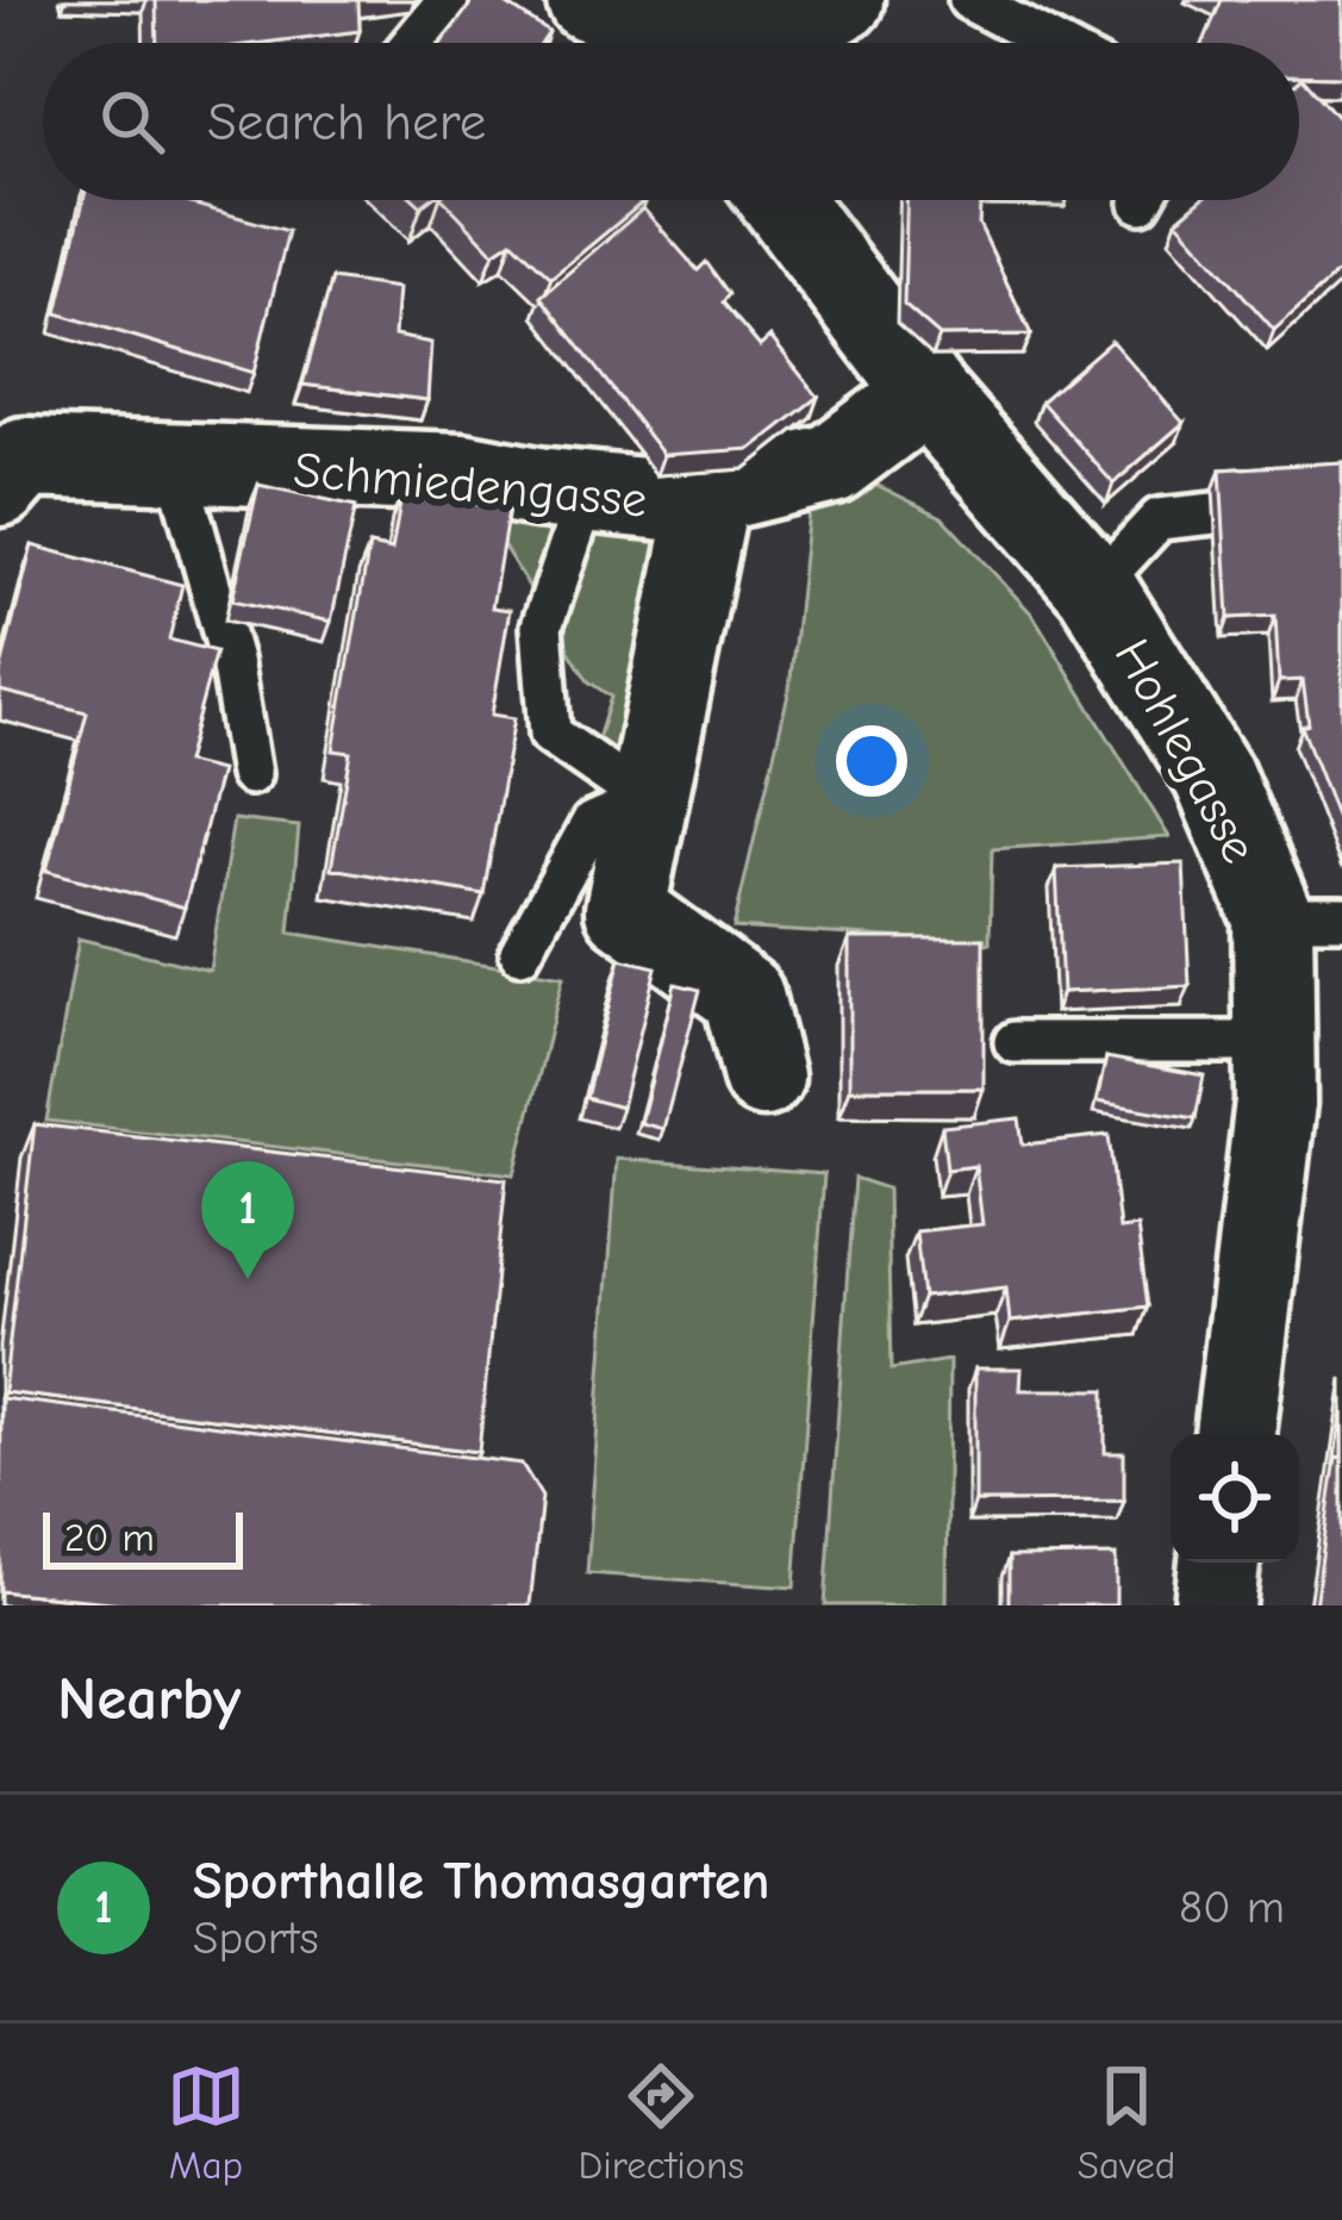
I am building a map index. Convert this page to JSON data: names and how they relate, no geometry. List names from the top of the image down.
{
  "streets": {
    "street": ["Schmiedengasse", "Hohlegasse"]
  },
  "crossings": [
    ["Schmiedengasse", "Hohlegasse"]
  ],
  "scale_bar": "20 m",
  "page": {
    "search": "Search here",
    "pins": "1",
    "scale": "20 m",
    "heading": "Nearby",
    "list": [
      {
        "mark": "1",
        "name": "Sporthalle Thomasgarten",
        "note": "Sports",
        "value": "80 m"
      }
    ],
    "nav": ["Map", "Directions", "Saved"]
  }
}
